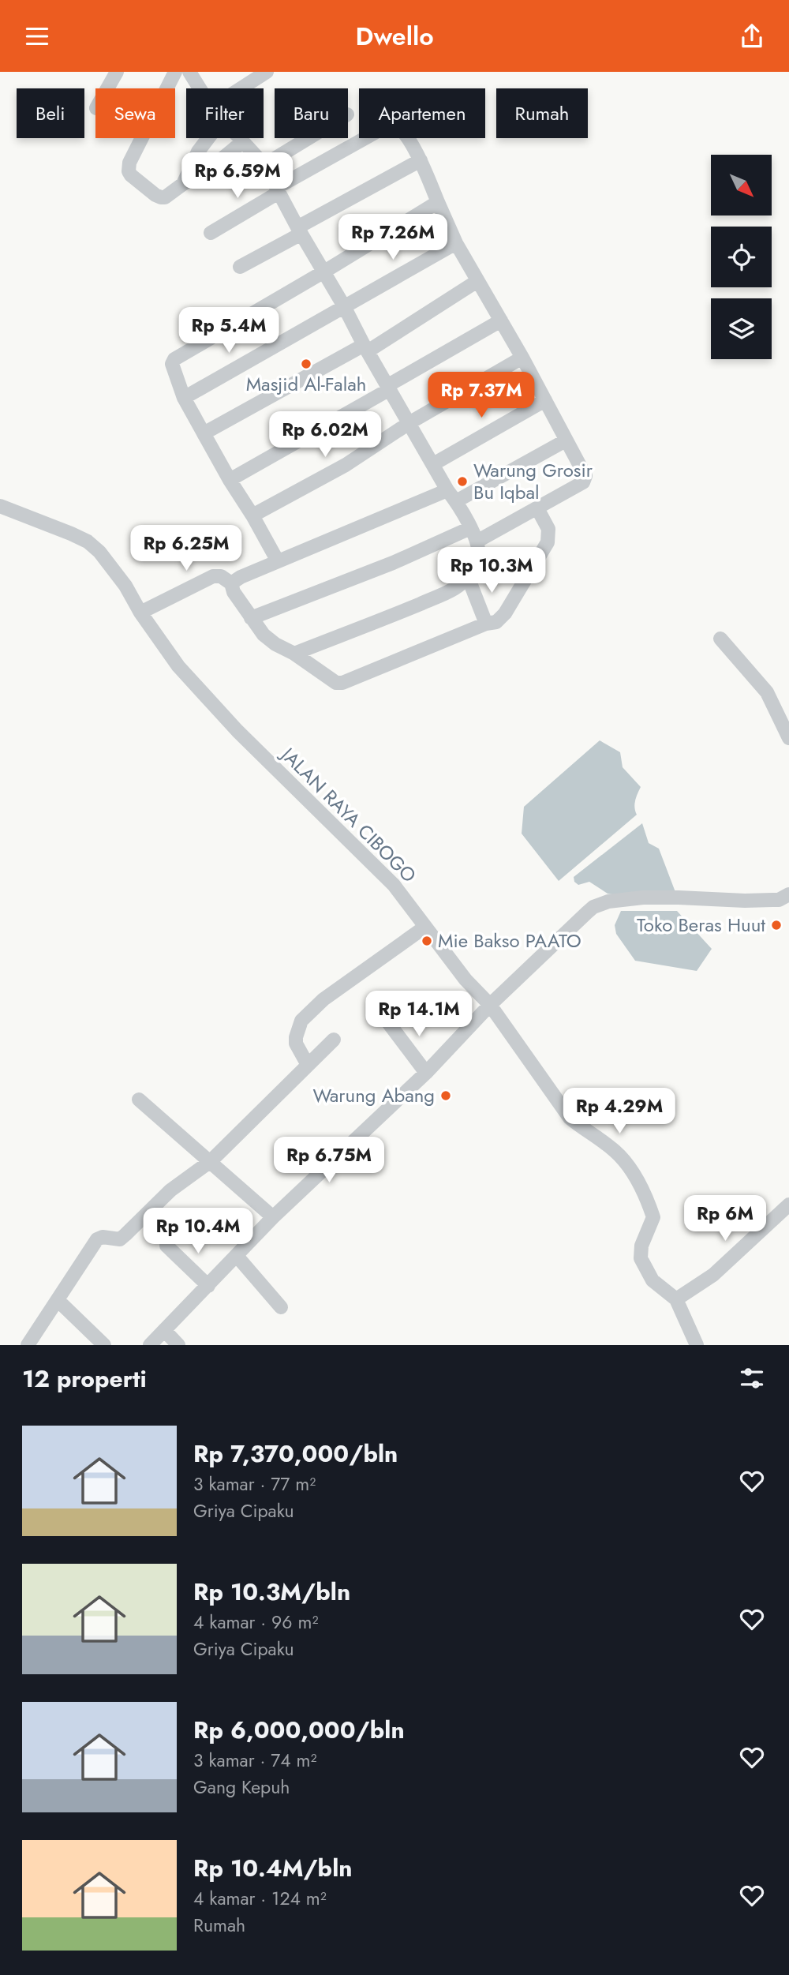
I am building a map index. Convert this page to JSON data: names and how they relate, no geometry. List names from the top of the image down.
{
  "streets": {
    "street": ["JALAN RAYA CIBOGO"]
  },
  "places": [
    "Masjid Al-Falah",
    "Warung Grosir Bu Iqbal",
    "Toko Beras Huut",
    "Mie Bakso PAATO",
    "Warung Abang"
  ],
  "north": "bottom right",
  "page": {
    "header": "Dwello",
    "chip": [
      "Beli",
      "Sewa",
      "Filter",
      "Baru",
      "Apartemen",
      "Rumah"
    ],
    "price": [
      "Rp 6.59M",
      "Rp 7.26M",
      "Rp 5.4M",
      "Rp 7.37M",
      "Rp 6.02M",
      "Rp 6.25M",
      "Rp 10.3M",
      "Rp 14.1M",
      "Rp 4.29M",
      "Rp 6.75M",
      "Rp 6M",
      "Rp 10.4M"
    ],
    "heading": "12 properti",
    "list": [
      {
        "name": "Rp 7,370,000/bln",
        "note": "3 kamar · 77 m² · Griya Cipaku"
      },
      {
        "name": "Rp 10.3M/bln",
        "note": "4 kamar · 96 m² · Griya Cipaku"
      },
      {
        "name": "Rp 6,000,000/bln",
        "note": "3 kamar · 74 m² · Gang Kepuh"
      },
      {
        "name": "Rp 10.4M/bln",
        "note": "4 kamar · 124 m² · Rumah"
      }
    ]
  }
}
